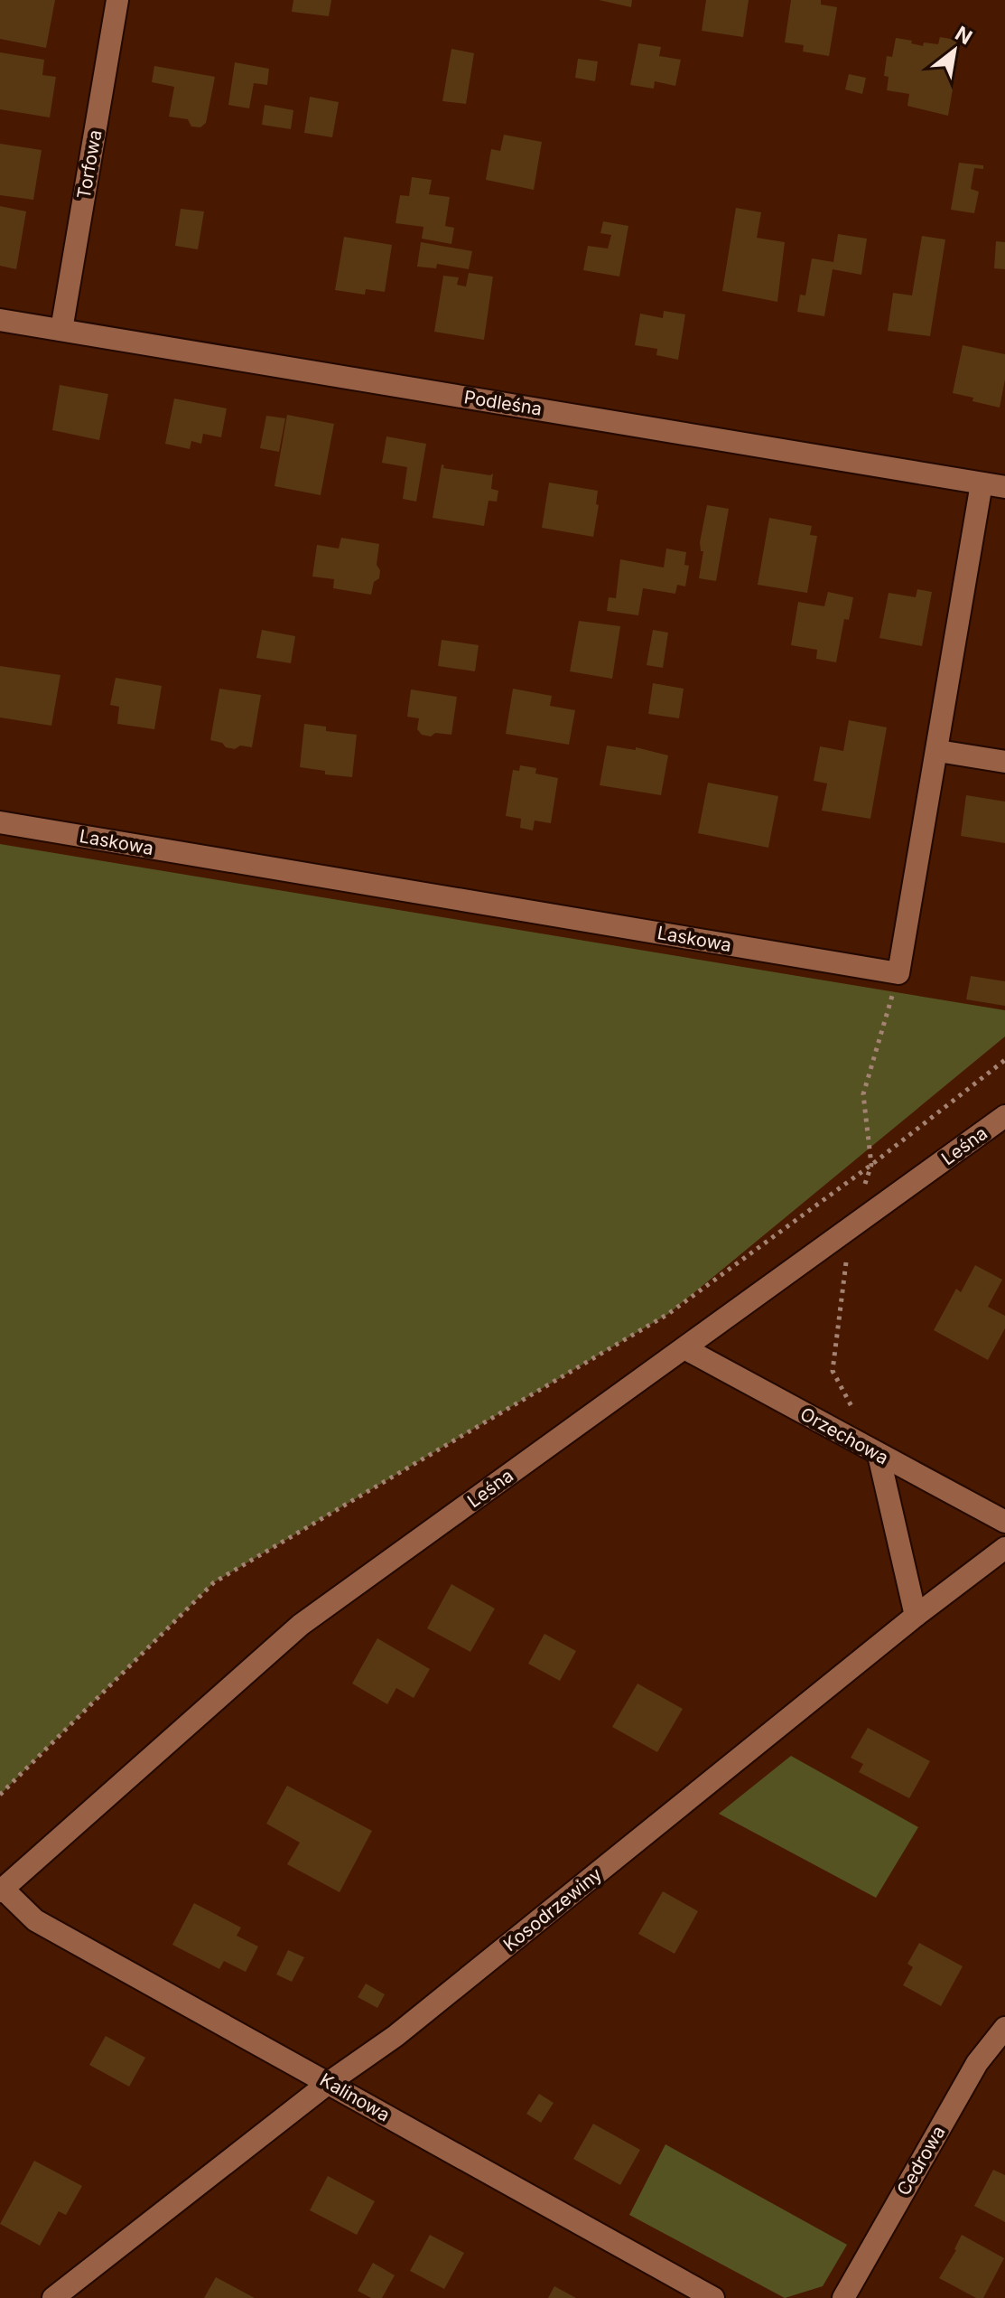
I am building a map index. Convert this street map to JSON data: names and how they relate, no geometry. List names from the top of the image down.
{
  "streets": {
    "street": [
      "Torfowa",
      "Podleśna",
      "Laskowa",
      "Leśna",
      "Orzechowa",
      "Kosodrzewiny",
      "Kalinowa",
      "Cedrowa"
    ]
  },
  "crossings": [
    ["Torfowa", "Podleśna"],
    ["Podleśna", "Laskowa"],
    ["Leśna", "Orzechowa"],
    ["Leśna", "Kalinowa"],
    ["Kosodrzewiny", "Kalinowa"]
  ],
  "north": "top right"
}
